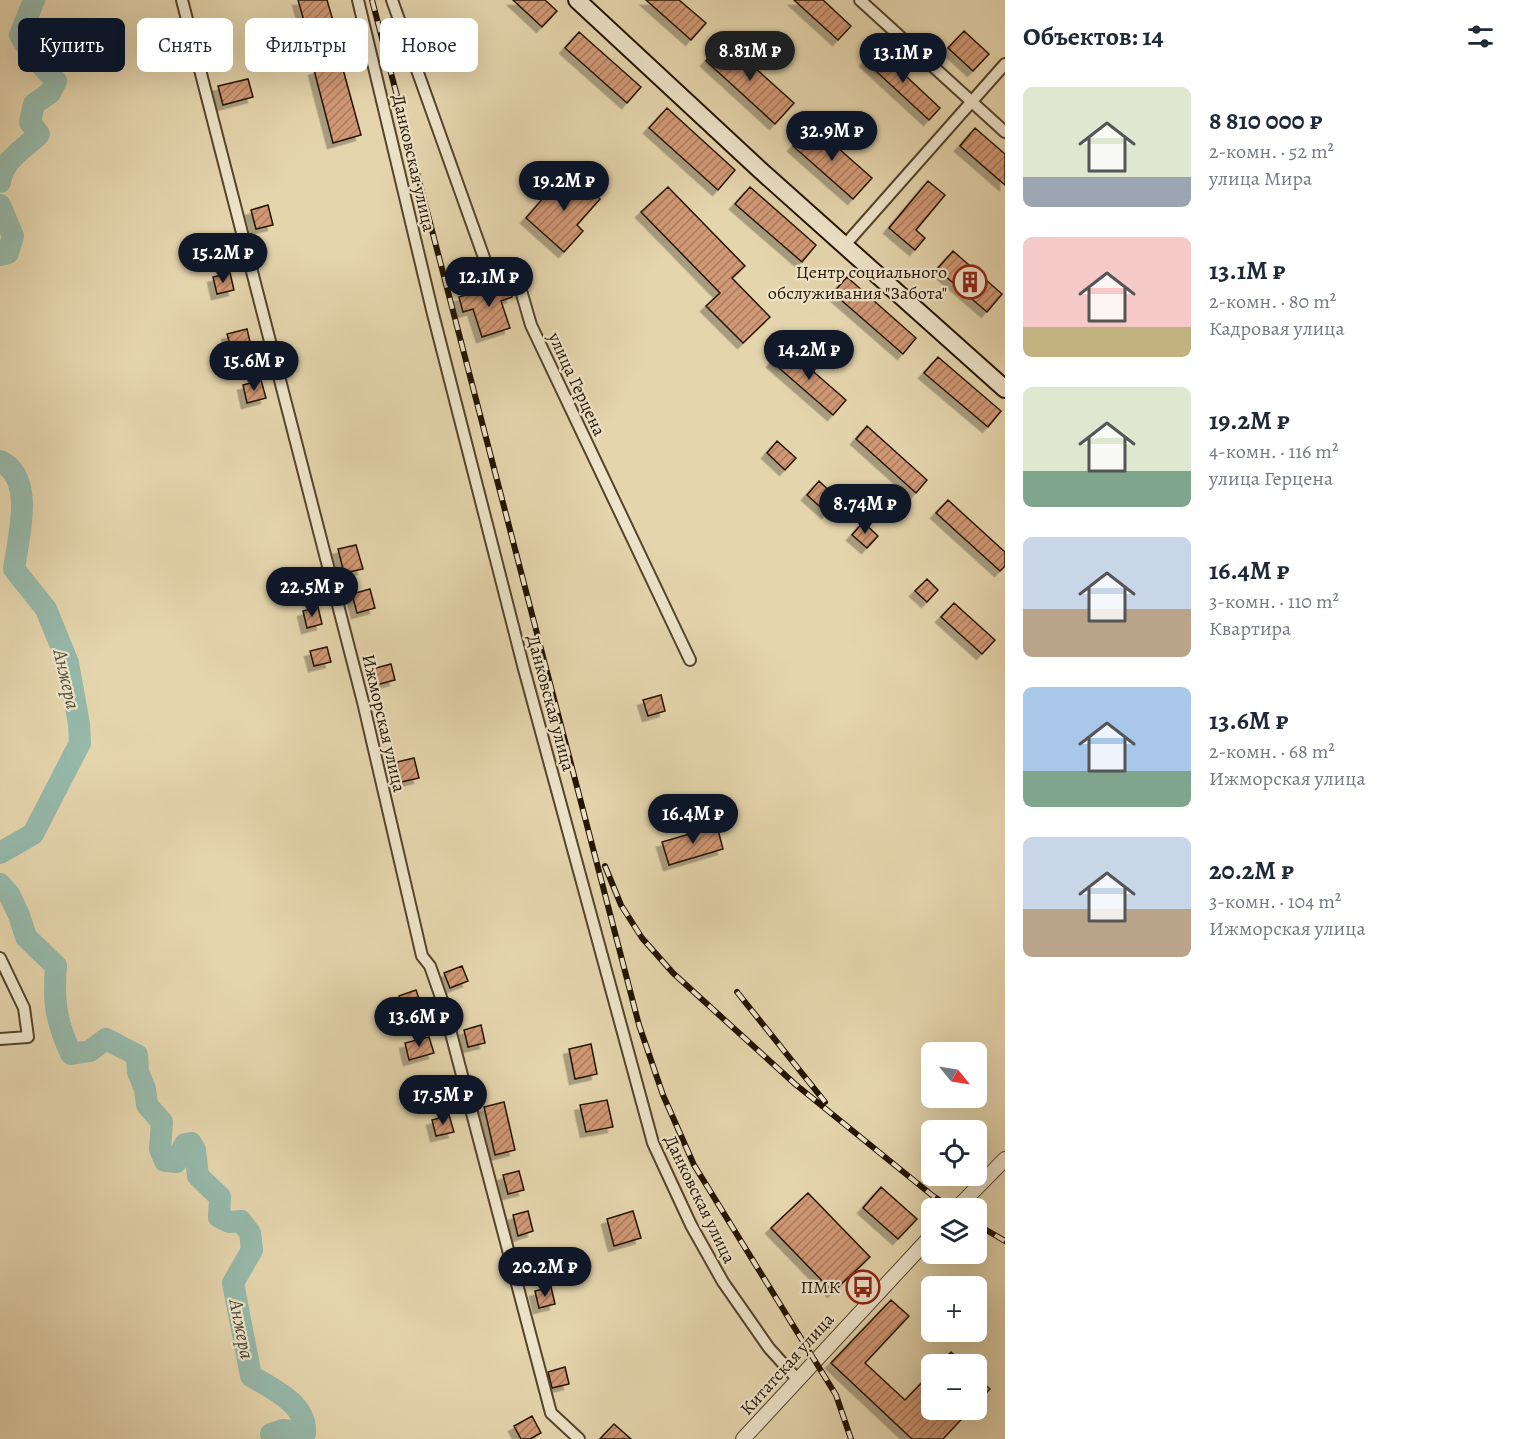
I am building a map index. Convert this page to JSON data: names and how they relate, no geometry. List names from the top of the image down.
{
  "streets": {
    "street": [
      "Данковская улица",
      "улица Герцена",
      "Ижморская улица",
      "Китатская улица"
    ]
  },
  "crossings": [
    ["Данковская улица", "Китатская улица"]
  ],
  "water": ["Анжера"],
  "places": {
    "building": ["Центр социального обслуживания \"Забота\""],
    "bus stop": ["ПМК"]
  },
  "north": "bottom right",
  "page": {
    "heading": "Объектов: 14",
    "chip": [
      "Купить",
      "Снять",
      "Фильтры",
      "Новое"
    ],
    "price": [
      "8.81M ₽",
      "13.1M ₽",
      "32.9M ₽",
      "19.2M ₽",
      "15.2M ₽",
      "12.1M ₽",
      "14.2M ₽",
      "15.6M ₽",
      "8.74M ₽",
      "22.5M ₽",
      "16.4M ₽",
      "13.6M ₽",
      "17.5M ₽",
      "20.2M ₽"
    ],
    "list": [
      {
        "name": "8 810 000 ₽",
        "note": "2-комн. · 52 m² · улица Мира"
      },
      {
        "name": "13.1M ₽",
        "note": "2-комн. · 80 m² · Кадровая улица"
      },
      {
        "name": "19.2M ₽",
        "note": "4-комн. · 116 m² · улица Герцена"
      },
      {
        "name": "16.4M ₽",
        "note": "3-комн. · 110 m² · Квартира"
      },
      {
        "name": "13.6M ₽",
        "note": "2-комн. · 68 m² · Ижморская улица"
      },
      {
        "name": "20.2M ₽",
        "note": "3-комн. · 104 m² · Ижморская улица"
      }
    ],
    "map_buttons": ["+", "−"]
  }
}
